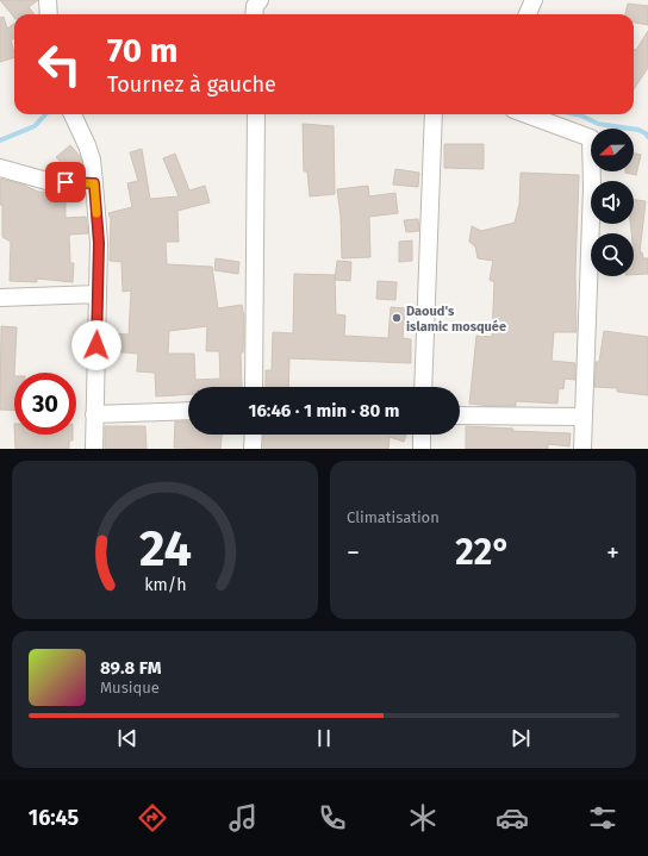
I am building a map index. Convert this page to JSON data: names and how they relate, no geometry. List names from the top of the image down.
{
  "places": ["Daoud's islamic mosquée"],
  "north": "left",
  "page": {
    "turn": ["70 m", "Tournez à gauche"],
    "limit": "30",
    "trip": "16:46 · 1 min · 80 m",
    "tile": "Climatisation",
    "heat": ["−", "22°", "+"],
    "song": ["89.8 FM", "Musique"],
    "tabs": "16:45",
    "gauge": ["24", "km/h"]
  }
}
